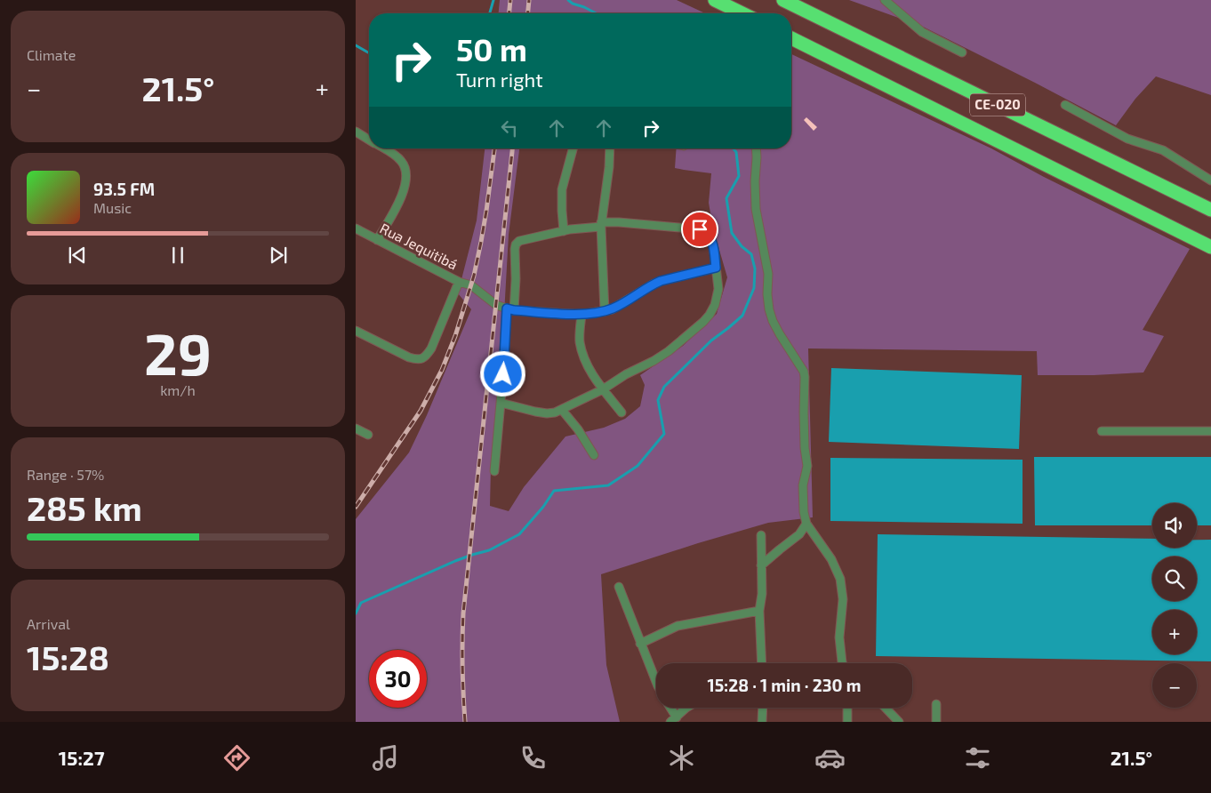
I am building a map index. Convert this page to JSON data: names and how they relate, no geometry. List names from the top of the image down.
{
  "streets": {
    "highway": ["CE-020"],
    "street": ["Rua Jequitibá"]
  },
  "page": {
    "tile": [
      "Climate",
      ["29", "km/h"],
      ["Range · 57%", "285 km"],
      ["Arrival", "15:28"]
    ],
    "turn": ["50 m", "Turn right"],
    "heat": ["−", "21.5°", "+"],
    "song": ["93.5 FM", "Music"],
    "map_buttons": ["+", "−"],
    "limit": "30",
    "trip": "15:28 · 1 min · 230 m",
    "tabs": ["15:27", "21.5°"]
  }
}
